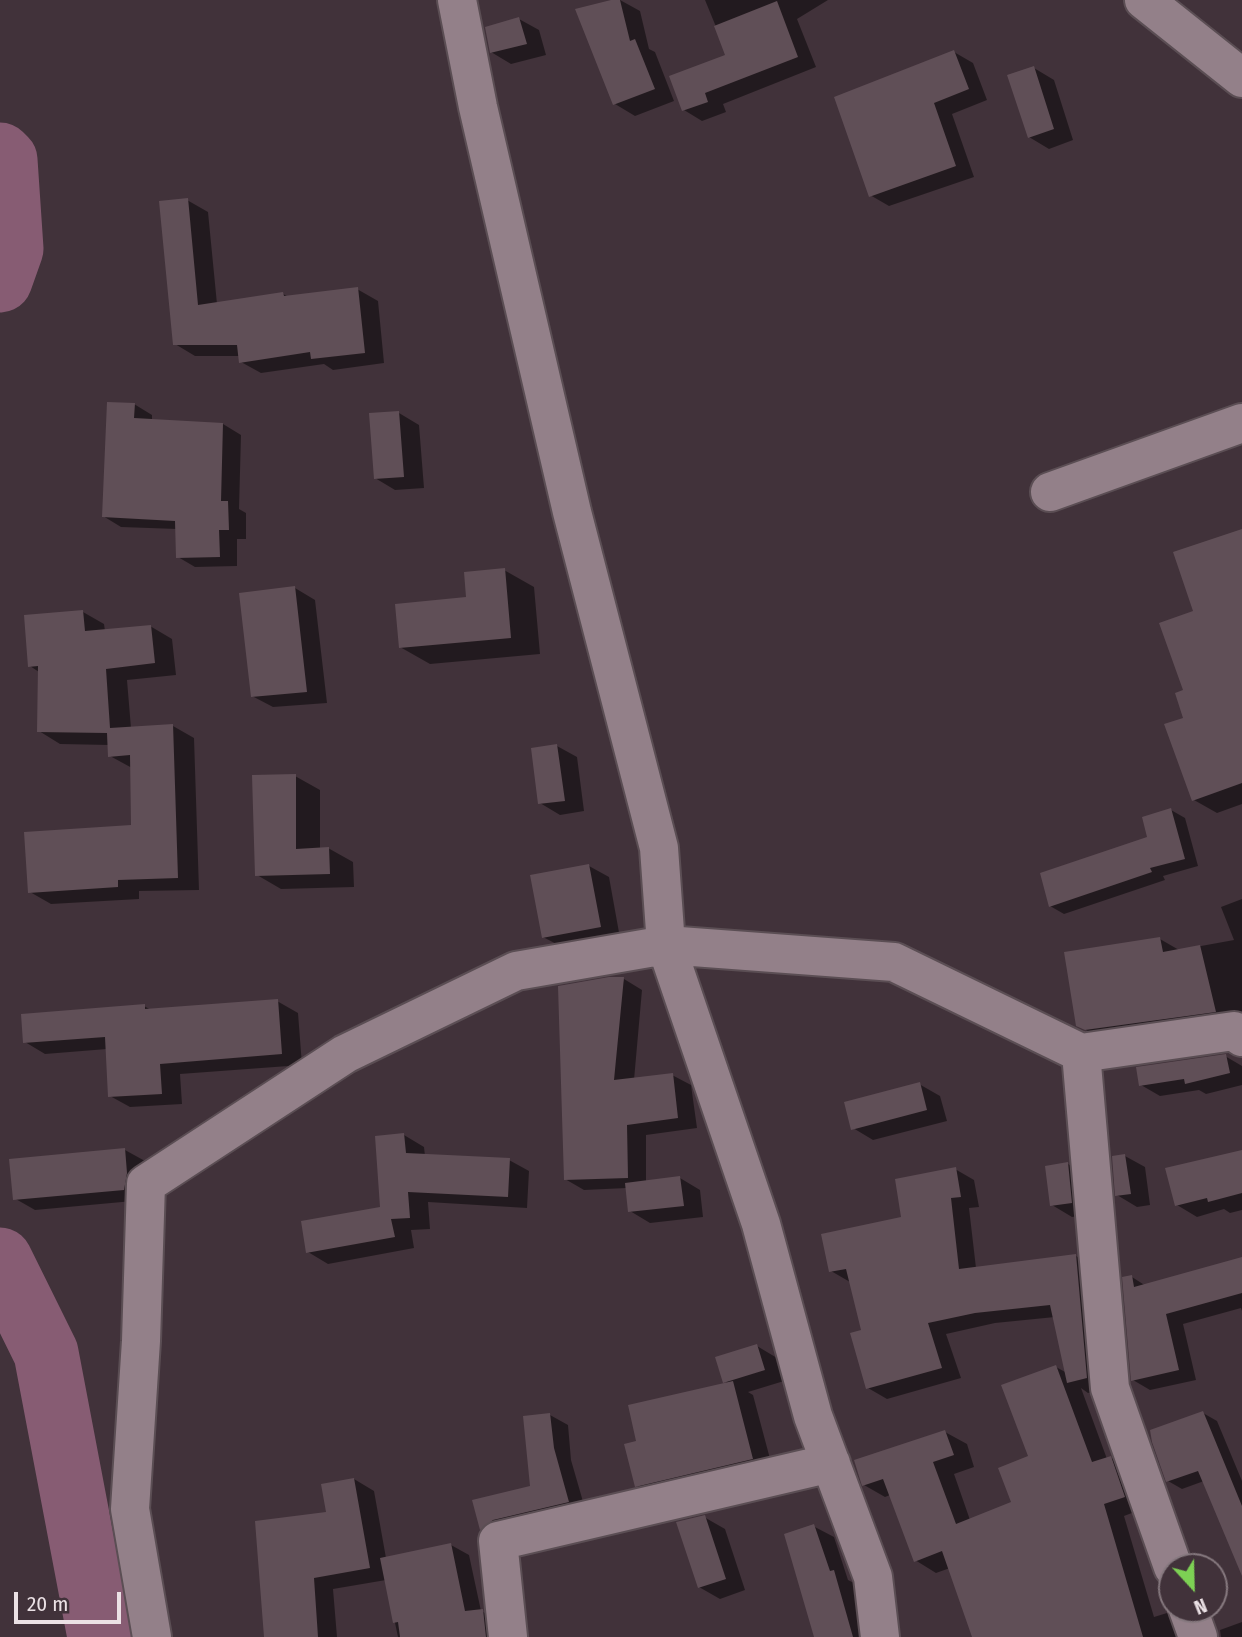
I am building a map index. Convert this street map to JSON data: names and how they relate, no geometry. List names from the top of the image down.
{
  "scale_bar": "20 m",
  "north": "bottom"
}
